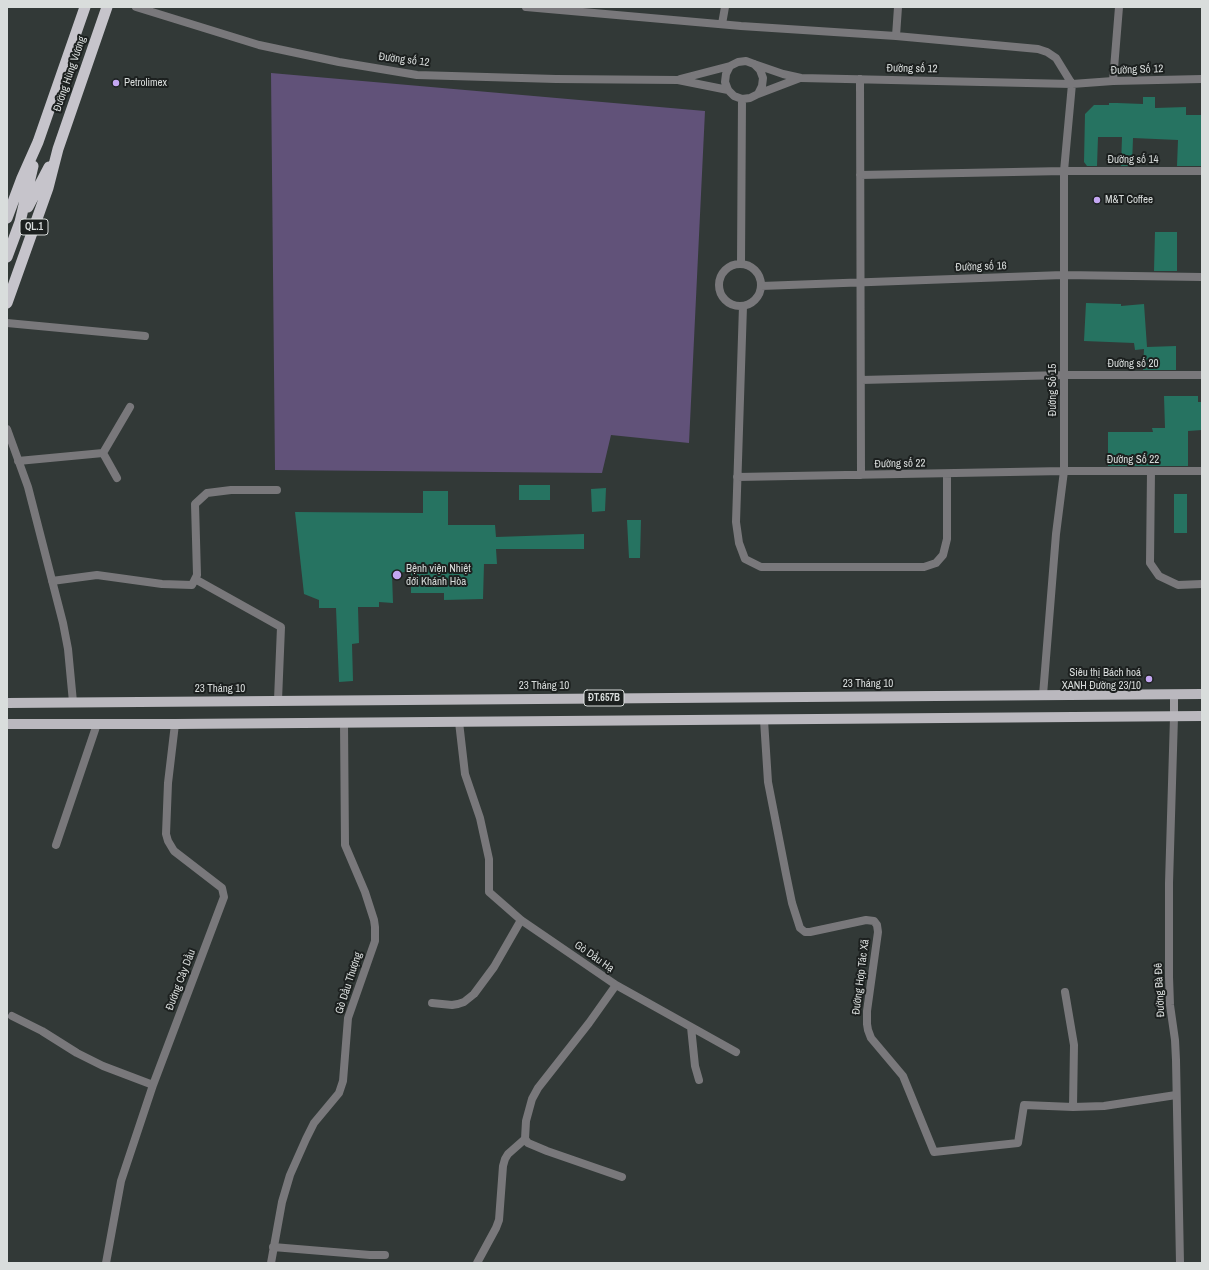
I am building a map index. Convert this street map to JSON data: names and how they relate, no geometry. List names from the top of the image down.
{
  "streets": {
    "highway": ["Đường Hùng Vương", "QL.1"],
    "main road": ["23 Tháng 10", "ĐT.657B"],
    "street": [
      "Đường số 12",
      "Đường Số 12",
      "Đường số 14",
      "Đường số 16",
      "Đường số 20",
      "Đường Số 15",
      "Đường Số 22",
      "Đường số 22",
      "Gò Dầu Hạ",
      "Đường Hợp Tác Xã",
      "Đường Cây Dầu",
      "Gò Dầu Thượng",
      "Đường Bà Đê"
    ]
  },
  "crossings": [
    ["Đường số 12", "Đường Số 12"],
    ["Đường số 12", "Đường Số 15"],
    ["Đường Số 12", "Đường Số 15"],
    ["Đường Hùng Vương", "QL.1"],
    ["Đường số 14", "Đường Số 15"],
    ["Đường số 16", "Đường Số 15"],
    ["Đường số 20", "Đường Số 15"],
    ["Đường Số 15", "Đường Số 22"],
    ["Đường Số 15", "Đường số 22"],
    ["Đường Số 15", "23 Tháng 10"],
    ["Đường Số 22", "Đường số 22"],
    ["ĐT.657B", "Gò Dầu Hạ"],
    ["ĐT.657B", "Đường Hợp Tác Xã"],
    ["ĐT.657B", "Đường Cây Dầu"],
    ["ĐT.657B", "Gò Dầu Thượng"],
    ["ĐT.657B", "Đường Bà Đê"],
    ["Đường Hợp Tác Xã", "Đường Bà Đê"]
  ],
  "places": [
    "Petrolimex",
    "M&T Coffee",
    "Bệnh viện Nhiệt đới Khánh Hòa",
    "Siêu thị Bách hoá XANH Đường 23/10"
  ]
}
